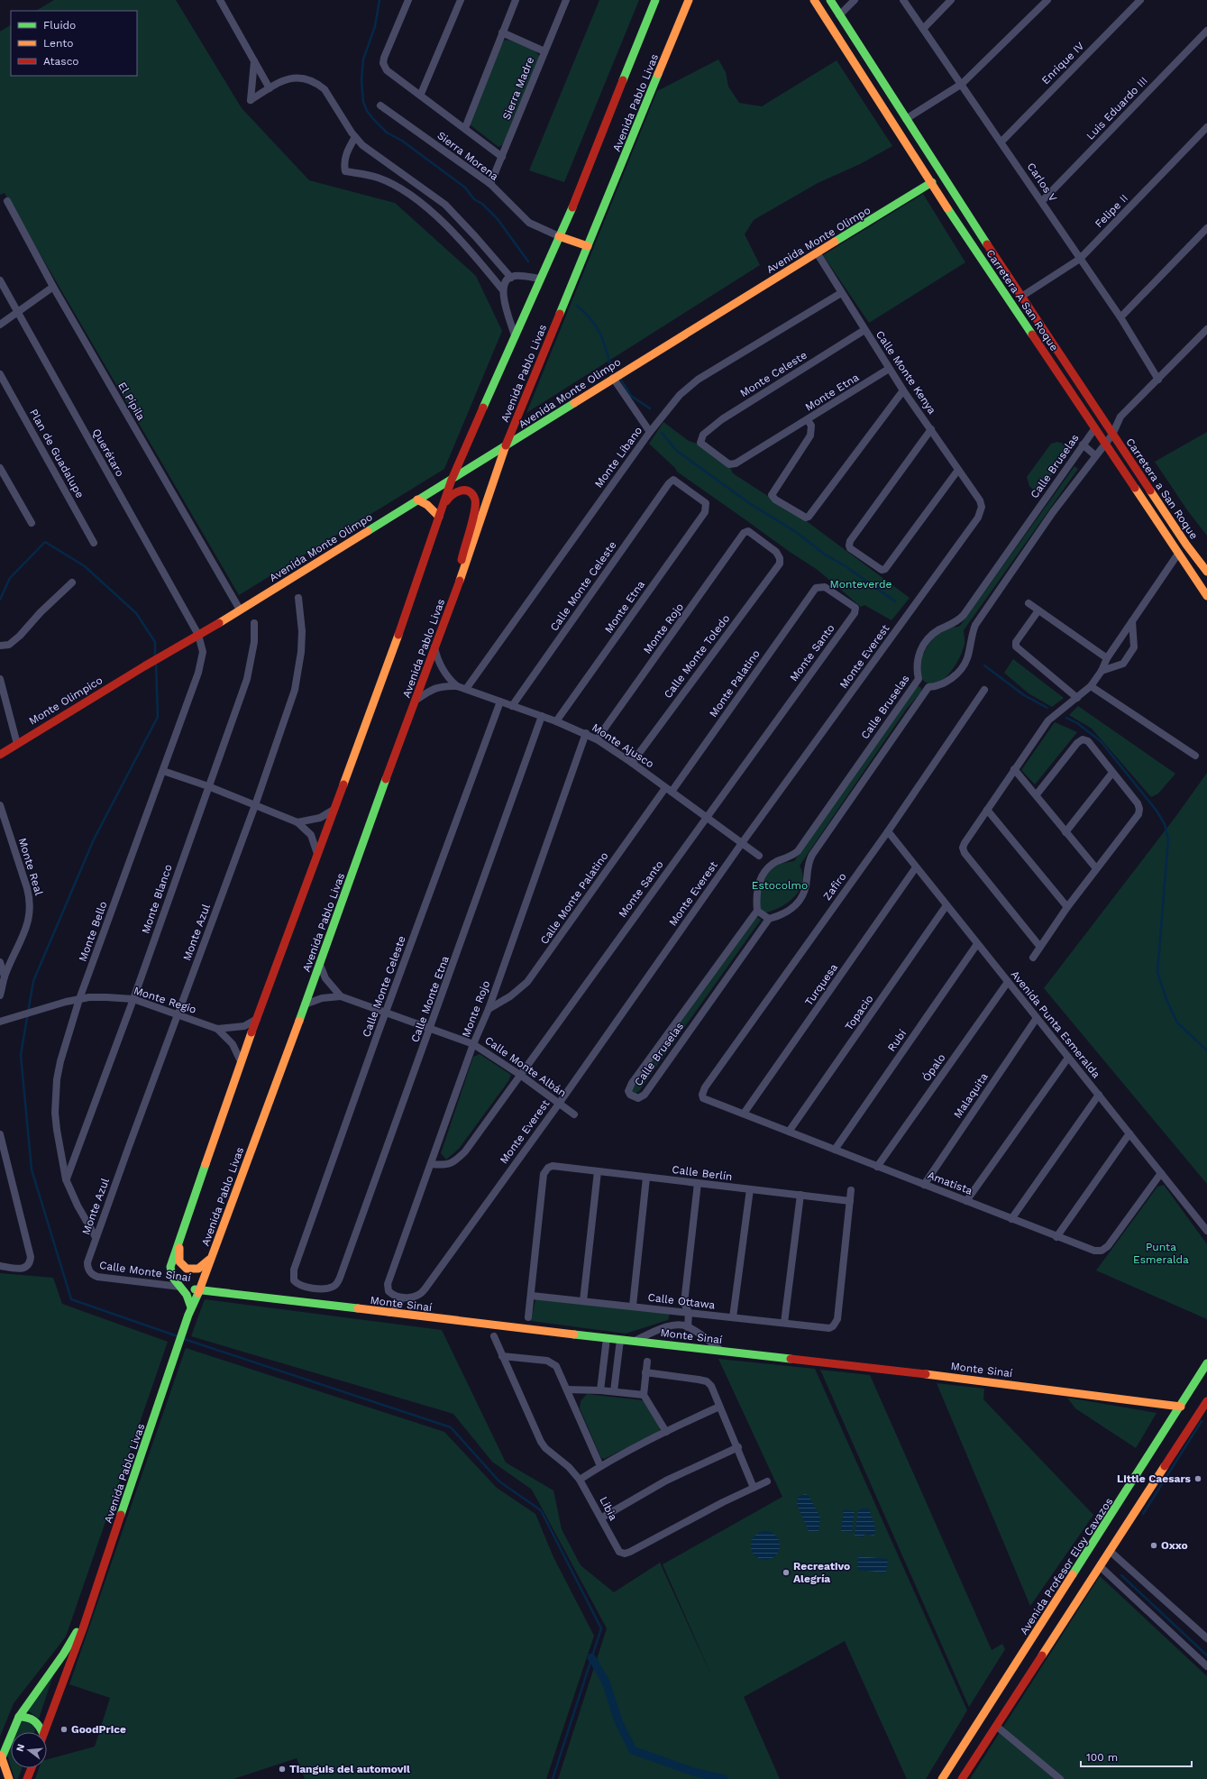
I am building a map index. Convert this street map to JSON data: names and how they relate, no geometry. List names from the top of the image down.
{
  "streets": {
    "main road": [
      "Avenida Pablo Livas",
      "Avenida Monte Olimpo",
      "Carretera A San Roque",
      "Carretera a San Roque",
      "Monte Olimpico",
      "Calle Monte Sinaí",
      "Monte Sinaí",
      "Avenida Profesor Eloy Cavazos"
    ],
    "street": [
      "Enrique IV",
      "Sierra Madre",
      "Luis Eduardo III",
      "Sierra Morena",
      "Carlos V",
      "Felipe II",
      "Calle Monte Kenya",
      "Monte Celeste",
      "Monte Etna",
      "El Pípila",
      "Querétaro",
      "Plan de Guadalupe",
      "Monte Líbano",
      "Calle Bruselas",
      "Calle Monte Celeste",
      "Monte Rojo",
      "Monte Santo",
      "Calle Monte Toledo",
      "Monte Everest",
      "Monte Palatino",
      "Monte Ajusco",
      "Monte Real",
      "Zafiro",
      "Calle Monte Palatino",
      "Monte Blanco",
      "Monte Bello",
      "Monte Azul",
      "Turquesa",
      "Calle Monte Etna",
      "Monte Regio",
      "Topacio",
      "Avenida Punta Esmeralda",
      "Rubí",
      "Calle Monte Albán",
      "Ópalo",
      "Malaquita",
      "Calle Berlín",
      "Amatista",
      "Calle Ottawa",
      "Libia"
    ]
  },
  "crossings": [
    ["Enrique IV", "Carlos V"],
    ["Sierra Madre", "Sierra Morena"],
    ["Avenida Pablo Livas", "Sierra Morena"],
    ["Avenida Pablo Livas", "Avenida Monte Olimpo"],
    ["Avenida Pablo Livas", "Monte Ajusco"],
    ["Avenida Pablo Livas", "Calle Monte Albán"],
    ["Avenida Pablo Livas", "Calle Monte Sinaí"],
    ["Avenida Pablo Livas", "Monte Sinaí"],
    ["Luis Eduardo III", "Carlos V"],
    ["Carlos V", "Felipe II"],
    ["Felipe II", "Carretera A San Roque"],
    ["Avenida Monte Olimpo", "Carretera A San Roque"],
    ["Avenida Monte Olimpo", "Calle Monte Kenya"],
    ["Avenida Monte Olimpo", "El Pípila"],
    ["Avenida Monte Olimpo", "Querétaro"],
    ["Avenida Monte Olimpo", "Monte Olimpico"],
    ["Avenida Monte Olimpo", "Monte Bello"],
    ["Carretera A San Roque", "Calle Bruselas"],
    ["Carretera A San Roque", "Carretera a San Roque"],
    ["Calle Monte Kenya", "Monte Celeste"],
    ["Calle Monte Kenya", "Monte Etna"],
    ["Calle Monte Kenya", "Monte Líbano"],
    ["Calle Monte Kenya", "Monte Everest"],
    ["Monte Celeste", "Monte Etna"],
    ["Monte Etna", "Calle Monte Celeste"],
    ["Monte Etna", "Monte Ajusco"],
    ["Querétaro", "Monte Bello"],
    ["Monte Líbano", "Monte Ajusco"],
    ["Calle Monte Celeste", "Monte Ajusco"],
    ["Calle Monte Celeste", "Calle Monte Etna"],
    ["Calle Monte Celeste", "Calle Monte Albán"],
    ["Monte Rojo", "Monte Santo"],
    ["Monte Rojo", "Calle Monte Toledo"],
    ["Monte Rojo", "Monte Everest"],
    ["Monte Rojo", "Monte Ajusco"],
    ["Monte Rojo", "Calle Monte Palatino"],
    ["Monte Rojo", "Calle Monte Albán"],
    ["Monte Santo", "Monte Palatino"],
    ["Monte Santo", "Monte Ajusco"],
    ["Monte Santo", "Calle Monte Albán"],
    ["Calle Monte Toledo", "Monte Ajusco"],
    ["Monte Everest", "Monte Ajusco"],
    ["Monte Everest", "Calle Monte Albán"],
    ["Monte Palatino", "Monte Ajusco"],
    ["Monte Palatino", "Calle Monte Palatino"],
    ["Monte Ajusco", "Calle Monte Palatino"],
    ["Monte Ajusco", "Calle Monte Etna"],
    ["Zafiro", "Avenida Punta Esmeralda"],
    ["Zafiro", "Amatista"],
    ["Monte Blanco", "Monte Bello"],
    ["Monte Blanco", "Monte Regio"],
    ["Monte Bello", "Monte Azul"],
    ["Monte Bello", "Monte Regio"],
    ["Monte Azul", "Monte Regio"],
    ["Monte Azul", "Calle Monte Sinaí"],
    ["Turquesa", "Avenida Punta Esmeralda"],
    ["Turquesa", "Amatista"],
    ["Calle Monte Etna", "Calle Monte Albán"],
    ["Topacio", "Avenida Punta Esmeralda"],
    ["Topacio", "Amatista"],
    ["Avenida Punta Esmeralda", "Rubí"],
    ["Avenida Punta Esmeralda", "Ópalo"],
    ["Avenida Punta Esmeralda", "Malaquita"],
    ["Avenida Punta Esmeralda", "Amatista"],
    ["Rubí", "Amatista"],
    ["Ópalo", "Amatista"],
    ["Malaquita", "Amatista"],
    ["Calle Berlín", "Calle Ottawa"],
    ["Calle Monte Sinaí", "Monte Sinaí"],
    ["Monte Sinaí", "Avenida Profesor Eloy Cavazos"]
  ],
  "parks": ["Monteverde", "Estocolmo", "Punta Esmeralda"],
  "places": [
    "Little Caesars",
    "Oxxo",
    "Recreativo Alegría",
    "GoodPrice",
    "Tianguis del automovil"
  ],
  "legend": ["Fluido", "Lento", "Atasco"],
  "scale_bar": "100 m",
  "north": "left"
}
